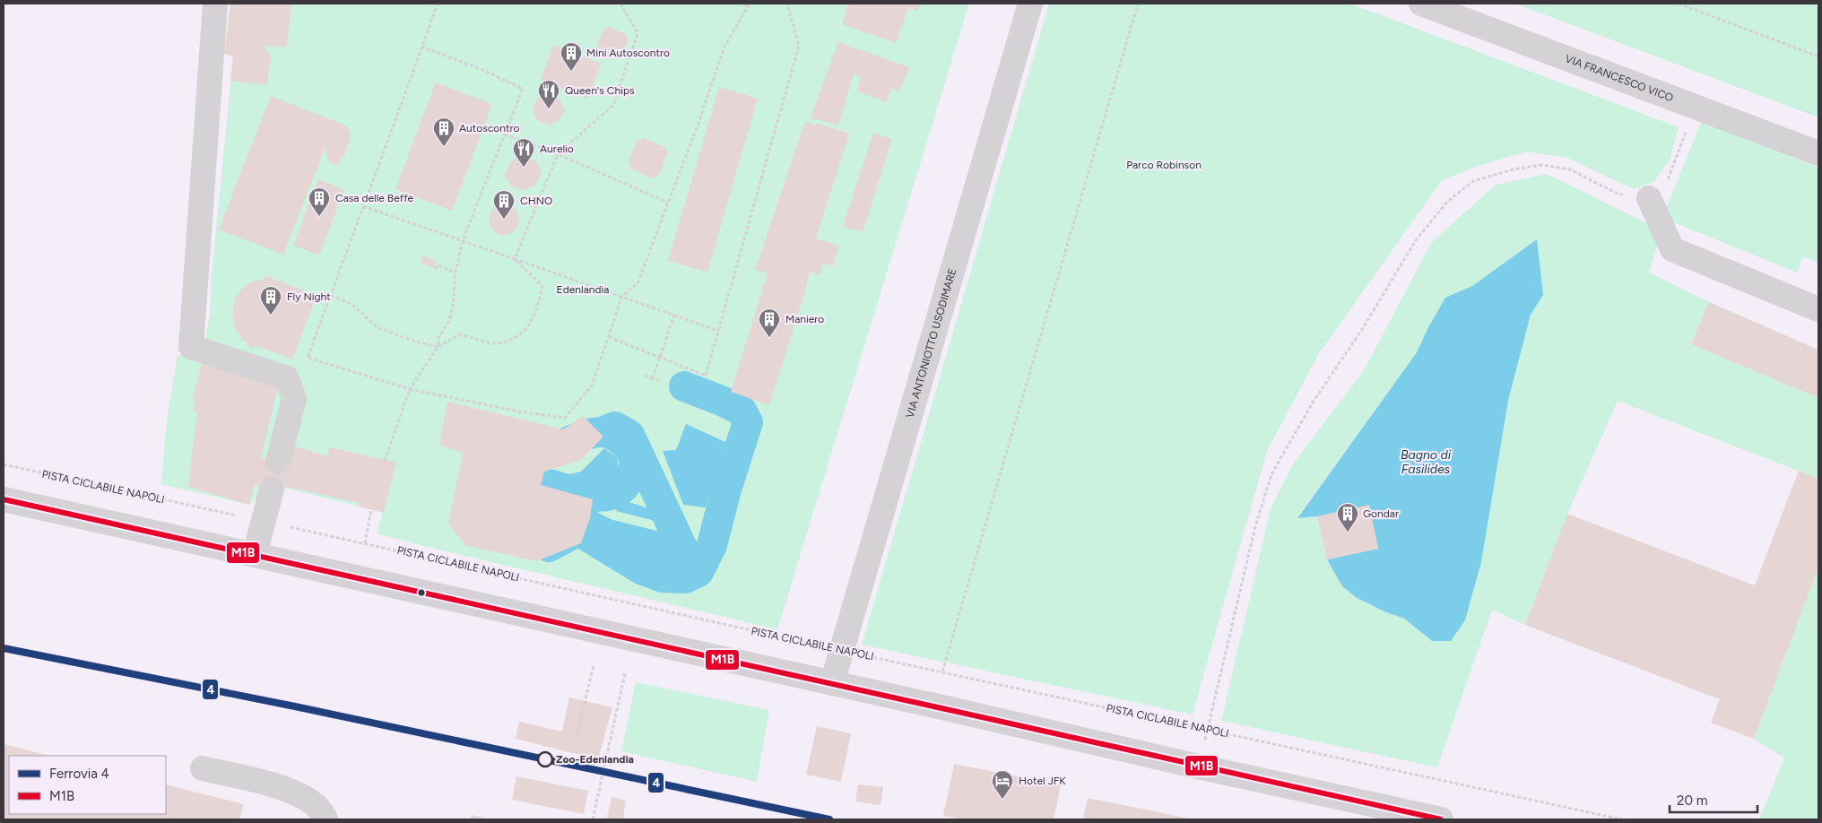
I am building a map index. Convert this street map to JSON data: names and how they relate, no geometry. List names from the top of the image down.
{
  "streets": {
    "main road": ["VIA FRANCESCO VICO", "VIA ANTONIOTTO USODIMARE"],
    "path": ["PISTA CICLABILE NAPOLI"]
  },
  "crossings": [
    ["VIA ANTONIOTTO USODIMARE", "PISTA CICLABILE NAPOLI"]
  ],
  "water": ["Bagno di Fasilides"],
  "parks": ["Parco Robinson", "Edenlandia"],
  "places": {
    "building": [
      "Mini Autoscontro",
      "Autoscontro",
      "Casa delle Beffe",
      "CHNO",
      "Fly Night",
      "Maniero",
      "Gondar"
    ],
    "restaurant": ["Queen's Chips", "Aurelio"],
    "other": ["Zoo-Edenlandia"],
    "hotel": ["Hotel JFK"]
  },
  "lines": ["transit line M1B", "rail line 4"],
  "legend": ["Ferrovia 4", "M1B"],
  "scale_bar": "20 m"
}
